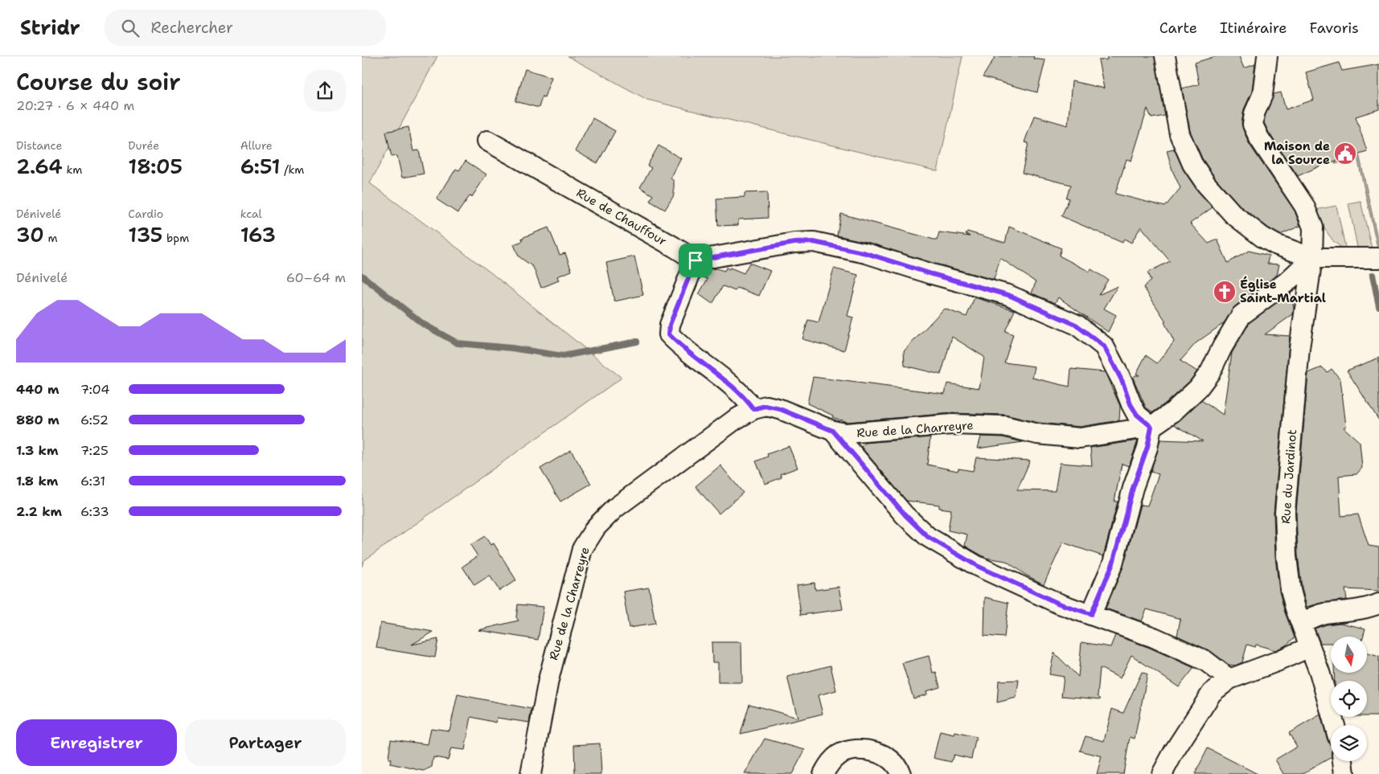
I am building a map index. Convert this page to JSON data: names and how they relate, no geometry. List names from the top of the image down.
{
  "streets": {
    "street": ["Rue de Chauffour", "Rue de la Charreyre", "Rue du Jardinot"]
  },
  "crossings": [
    ["Rue de la Charreyre", "Rue du Jardinot"]
  ],
  "places": {
    "public building": ["Maison de la Source"],
    "church": ["Église Saint-Martial"]
  },
  "north": "bottom",
  "page": {
    "header": "Stridr",
    "search": "Rechercher",
    "nav": ["Carte", "Itinéraire", "Favoris"],
    "heading": ["Course du soir", "20:27 · 6 × 440 m"],
    "stats": [
      ["Distance", "2.64 km"],
      ["Durée", "18:05"],
      ["Allure", "6:51 /km"],
      ["Dénivelé", "30 m"],
      ["Cardio", "135 bpm"],
      ["kcal", "163"]
    ],
    "chart": ["Dénivelé", "60–64 m"],
    "list": [
      {
        "name": "440 m",
        "note": "7:04"
      },
      {
        "name": "880 m",
        "note": "6:52"
      },
      {
        "name": "1.3 km",
        "note": "7:25"
      },
      {
        "name": "1.8 km",
        "note": "6:31"
      },
      {
        "name": "2.2 km",
        "note": "6:33"
      }
    ],
    "buttons": ["Enregistrer", "Partager"]
  }
}
